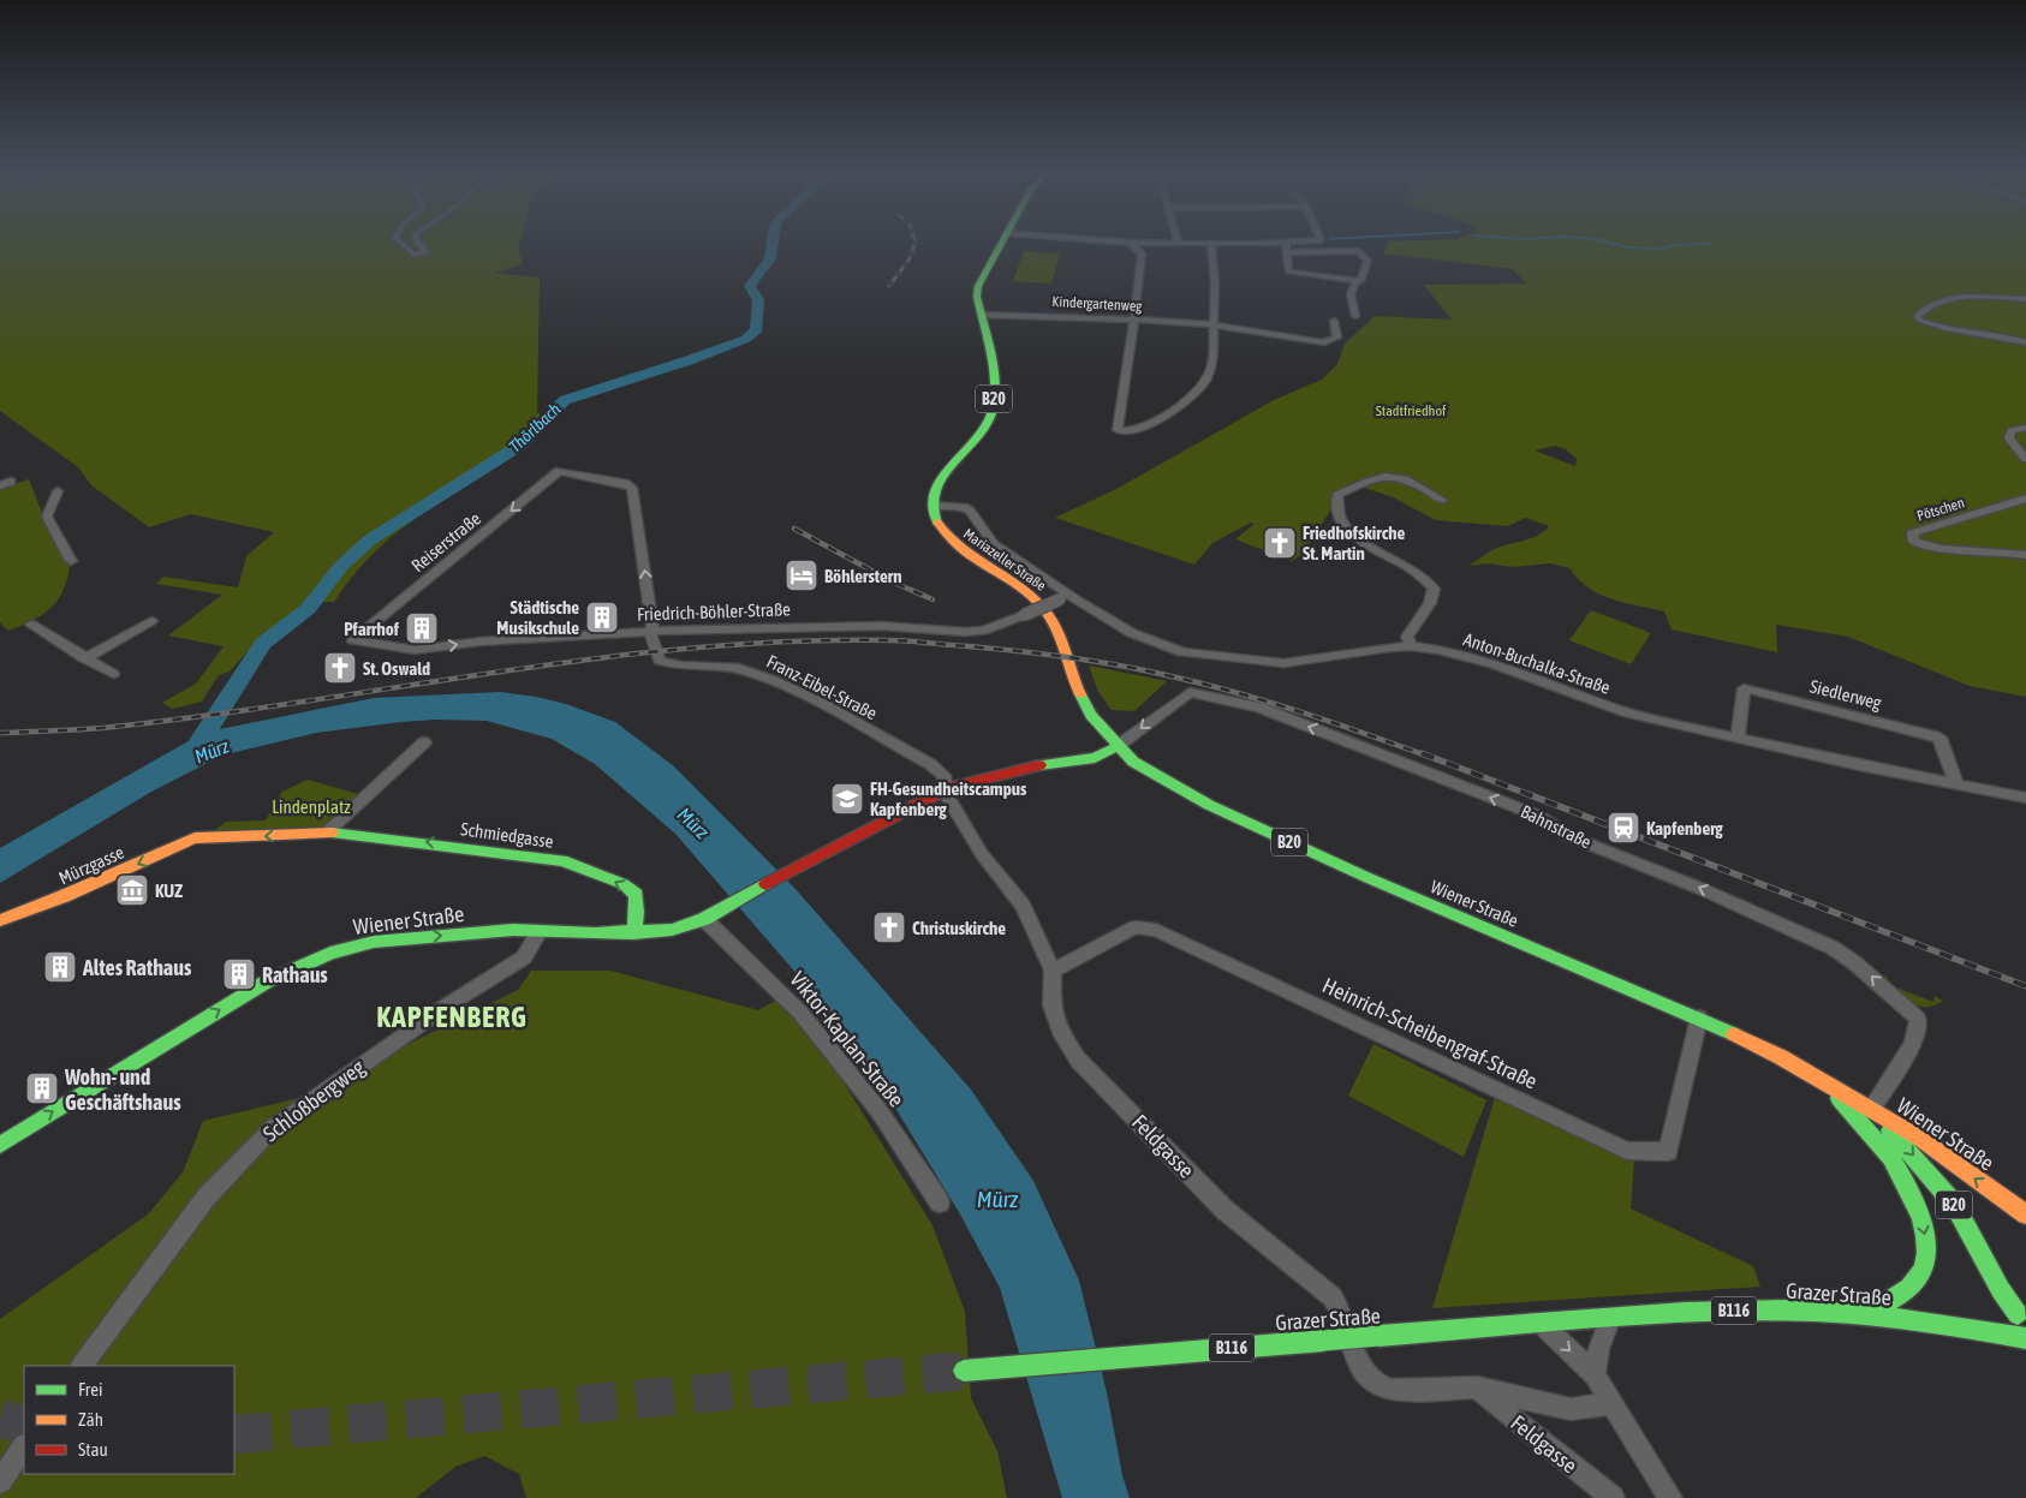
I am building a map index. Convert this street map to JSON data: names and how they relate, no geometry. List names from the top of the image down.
{
  "streets": {
    "main road": [
      "B20",
      "Mariazeller Straße",
      "Schmiedgasse",
      "Mürzgasse",
      "Wiener Straße",
      "Grazer Straße",
      "B116"
    ],
    "street": [
      "Kindergartenweg",
      "Pötschen",
      "Reiserstraße",
      "Friedrich-Böhler-Straße",
      "Anton-Buchalka-Straße",
      "Franz-Eibel-Straße",
      "Siedlerweg",
      "Bahnstraße",
      "Heinrich-Scheibengraf-Straße",
      "Viktor-Kaplan-Straße",
      "Schloßbergweg",
      "Feldgasse"
    ]
  },
  "crossings": [
    ["Kindergartenweg", "B20"],
    ["B20", "Mariazeller Straße"],
    ["B20", "Anton-Buchalka-Straße"],
    ["B20", "Bahnstraße"],
    ["B20", "Wiener Straße"],
    ["B20", "Grazer Straße"],
    ["Reiserstraße", "Friedrich-Böhler-Straße"],
    ["Reiserstraße", "Franz-Eibel-Straße"],
    ["Mariazeller Straße", "Anton-Buchalka-Straße"],
    ["Mariazeller Straße", "Bahnstraße"],
    ["Mariazeller Straße", "Wiener Straße"],
    ["Friedrich-Böhler-Straße", "Anton-Buchalka-Straße"],
    ["Friedrich-Böhler-Straße", "Franz-Eibel-Straße"],
    ["Anton-Buchalka-Straße", "Siedlerweg"],
    ["Franz-Eibel-Straße", "Wiener Straße"],
    ["Franz-Eibel-Straße", "Feldgasse"],
    ["Bahnstraße", "Wiener Straße"],
    ["Schmiedgasse", "Mürzgasse"],
    ["Schmiedgasse", "Wiener Straße"],
    ["Wiener Straße", "Heinrich-Scheibengraf-Straße"],
    ["Wiener Straße", "Viktor-Kaplan-Straße"],
    ["Wiener Straße", "Schloßbergweg"],
    ["Wiener Straße", "Feldgasse"],
    ["Heinrich-Scheibengraf-Straße", "Feldgasse"]
  ],
  "one_way": [
    "Reiserstraße",
    "Friedrich-Böhler-Straße",
    "Bahnstraße",
    "Schmiedgasse",
    "Mürzgasse"
  ],
  "districts": ["KAPFENBERG"],
  "water": ["Thörlbach", "Mürz"],
  "parks": ["Stadtfriedhof", "Lindenplatz"],
  "places": {
    "church": ["Friedhofskirche St. Martin", "St. Oswald", "Christuskirche"],
    "hotel": ["Böhlerstern"],
    "building": [
      "Städtische Musikschule",
      "Pfarrhof",
      "Altes Rathaus",
      "Rathaus",
      "Wohn- und Geschäftshaus"
    ],
    "school or university": ["FH-Gesundheitscampus Kapfenberg"],
    "station": ["Kapfenberg"],
    "museum": ["KUZ"]
  },
  "legend": ["Frei", "Zäh", "Stau"]
}
